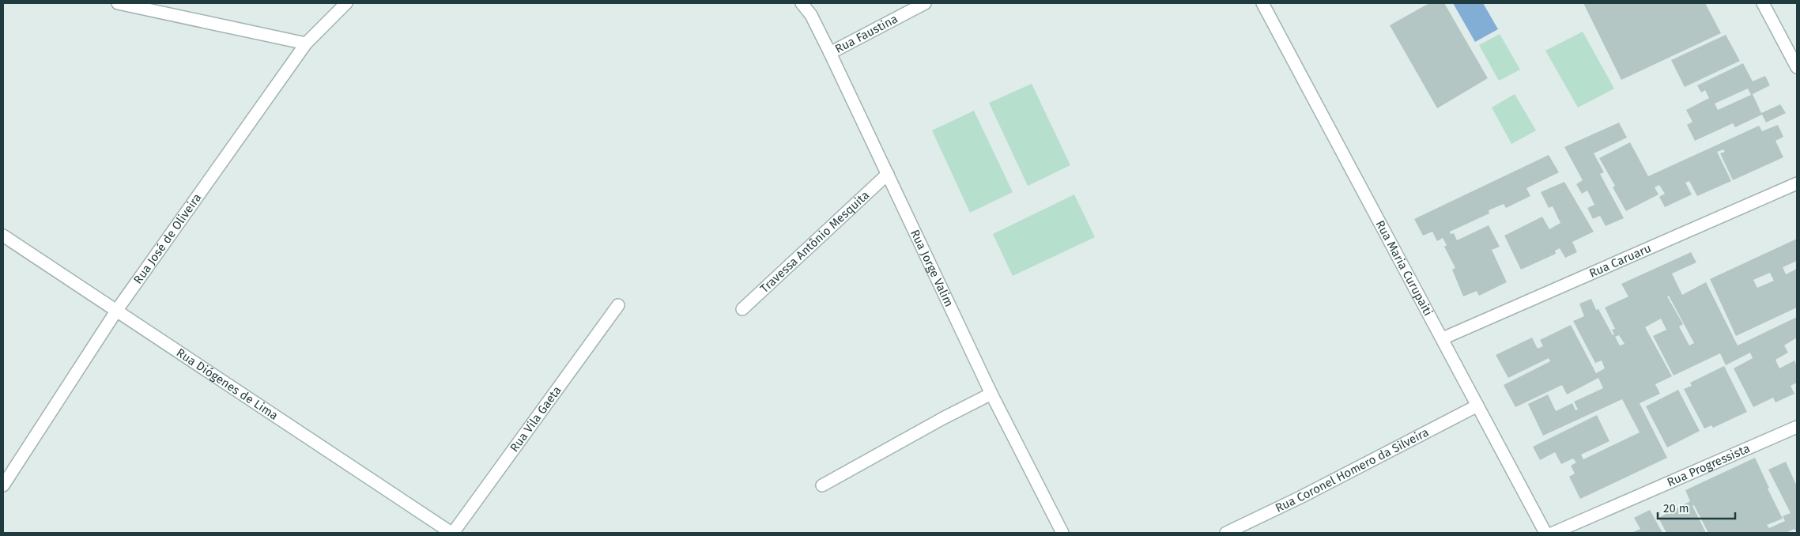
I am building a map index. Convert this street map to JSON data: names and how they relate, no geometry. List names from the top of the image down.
{
  "streets": {
    "street": [
      "Rua Faustina",
      "Rua José de Oliveira",
      "Travessa Antônio Mesquita",
      "Rua Caruaru",
      "Rua Maria Curupaiti",
      "Rua Jorge Valim",
      "Rua Diógenes de Lima",
      "Rua Vila Gaeta",
      "Rua Progressista",
      "Rua Coronel Homero da Silveira"
    ]
  },
  "crossings": [
    ["Rua Faustina", "Rua Jorge Valim"],
    ["Rua José de Oliveira", "Rua Diógenes de Lima"],
    ["Travessa Antônio Mesquita", "Rua Jorge Valim"],
    ["Rua Caruaru", "Rua Maria Curupaiti"],
    ["Rua Maria Curupaiti", "Rua Coronel Homero da Silveira"],
    ["Rua Diógenes de Lima", "Rua Vila Gaeta"]
  ],
  "scale_bar": "20 m"
}
